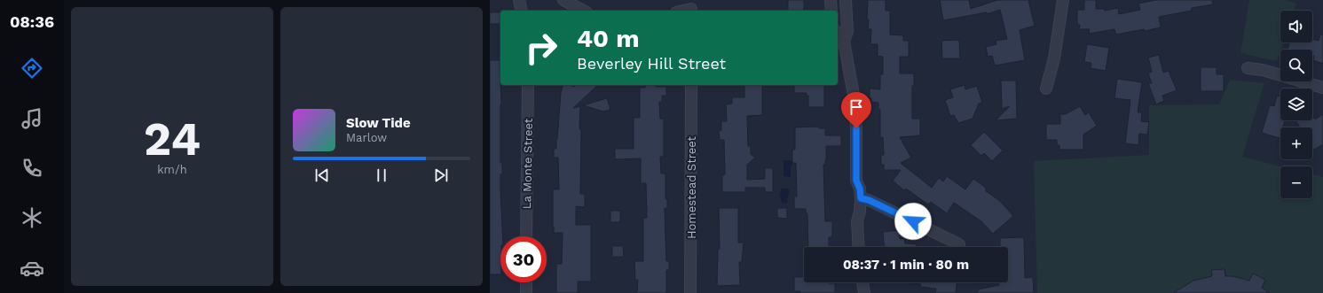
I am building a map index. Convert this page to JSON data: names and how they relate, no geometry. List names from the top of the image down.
{
  "streets": {
    "street": ["La Monte Street", "Homestead Street"]
  },
  "page": {
    "tabs": "08:36",
    "tile": ["24", "km/h"],
    "map_buttons": ["+", "−"],
    "turn": ["40 m", "Beverley Hill Street"],
    "song": ["Slow Tide", "Marlow"],
    "limit": "30",
    "trip": "08:37 · 1 min · 80 m"
  }
}
